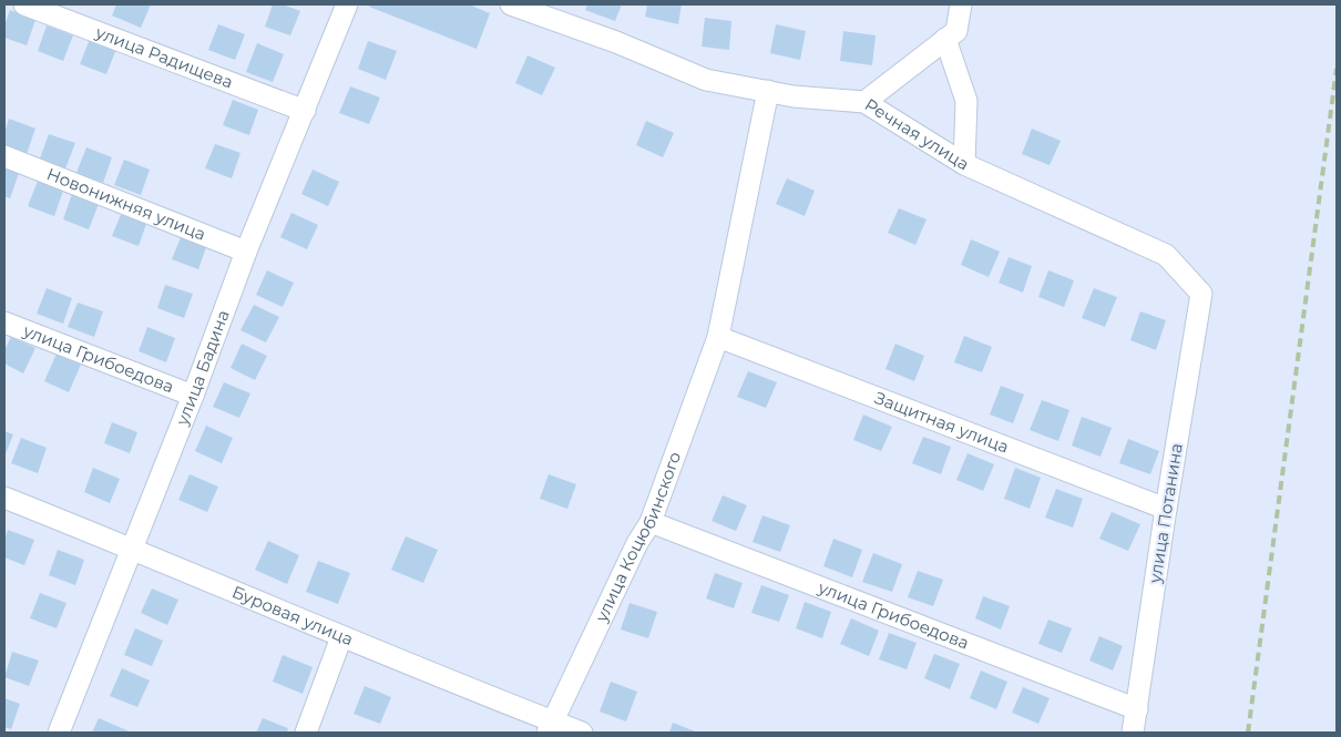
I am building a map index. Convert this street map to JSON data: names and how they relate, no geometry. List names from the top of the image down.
{
  "streets": {
    "street": [
      "улица Радищева",
      "Речная улица",
      "Новонижняя улица",
      "улица Грибоедова",
      "улица Бадина",
      "Защитная улица",
      "улица Потанина",
      "улица Коцюбинского",
      "Буровая улица"
    ]
  },
  "crossings": [
    ["улица Радищева", "улица Бадина"],
    ["Речная улица", "улица Потанина"],
    ["Речная улица", "улица Коцюбинского"],
    ["Новонижняя улица", "улица Бадина"],
    ["улица Грибоедова", "улица Бадина"],
    ["улица Грибоедова", "улица Потанина"],
    ["улица Грибоедова", "улица Коцюбинского"],
    ["улица Бадина", "Буровая улица"],
    ["Защитная улица", "улица Потанина"],
    ["Защитная улица", "улица Коцюбинского"],
    ["улица Коцюбинского", "Буровая улица"]
  ]
}
